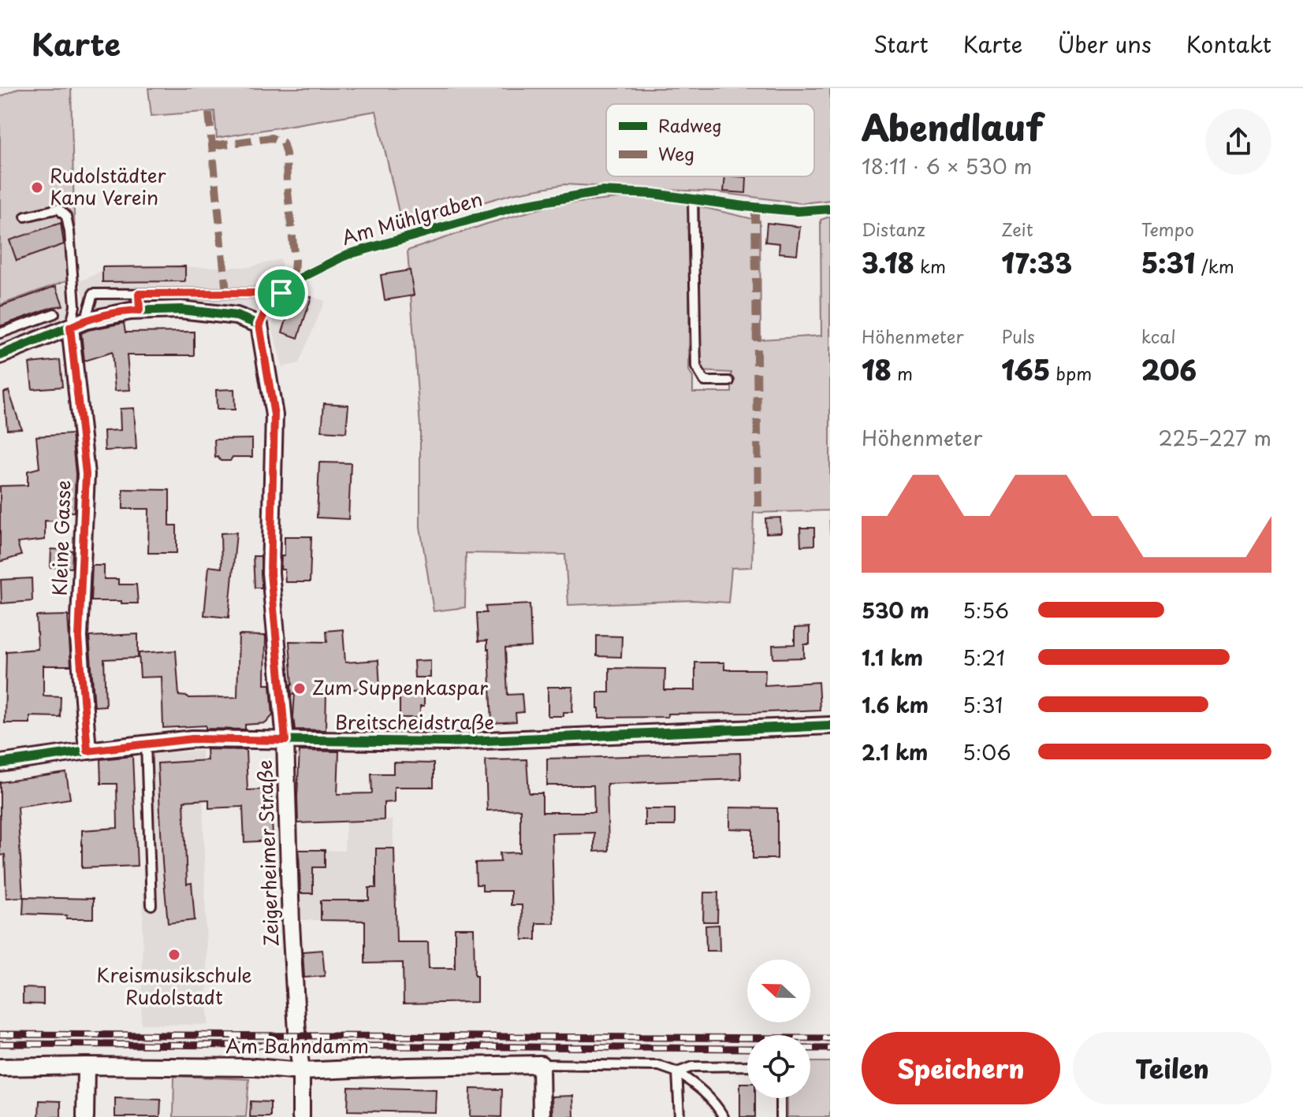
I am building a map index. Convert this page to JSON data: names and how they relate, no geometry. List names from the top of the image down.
{
  "streets": {
    "street": [
      "Kleine Gasse",
      "Breitscheidstraße",
      "Zeigerheimer Straße",
      "Am Bahndamm"
    ],
    "lane": ["Am Mühlgraben"]
  },
  "crossings": [
    ["Am Mühlgraben", "Zeigerheimer Straße"],
    ["Kleine Gasse", "Breitscheidstraße"],
    ["Breitscheidstraße", "Zeigerheimer Straße"],
    ["Zeigerheimer Straße", "Am Bahndamm"]
  ],
  "places": ["Rudolstädter Kanu Verein", "Zum Suppenkaspar", "Kreismusikschule Rudolstadt"],
  "legend": ["Radweg", "Weg"],
  "north": "left",
  "page": {
    "header": "Karte",
    "nav": [
      "Start",
      "Karte",
      "Über uns",
      "Kontakt"
    ],
    "heading": ["Abendlauf", "18:11 · 6 × 530 m"],
    "stats": [
      ["Distanz", "3.18 km"],
      ["Zeit", "17:33"],
      ["Tempo", "5:31 /km"],
      ["Höhenmeter", "18 m"],
      ["Puls", "165 bpm"],
      ["kcal", "206"]
    ],
    "chart": ["Höhenmeter", "225–227 m"],
    "list": [
      {
        "name": "530 m",
        "note": "5:56"
      },
      {
        "name": "1.1 km",
        "note": "5:21"
      },
      {
        "name": "1.6 km",
        "note": "5:31"
      },
      {
        "name": "2.1 km",
        "note": "5:06"
      }
    ],
    "buttons": ["Speichern", "Teilen"]
  }
}
